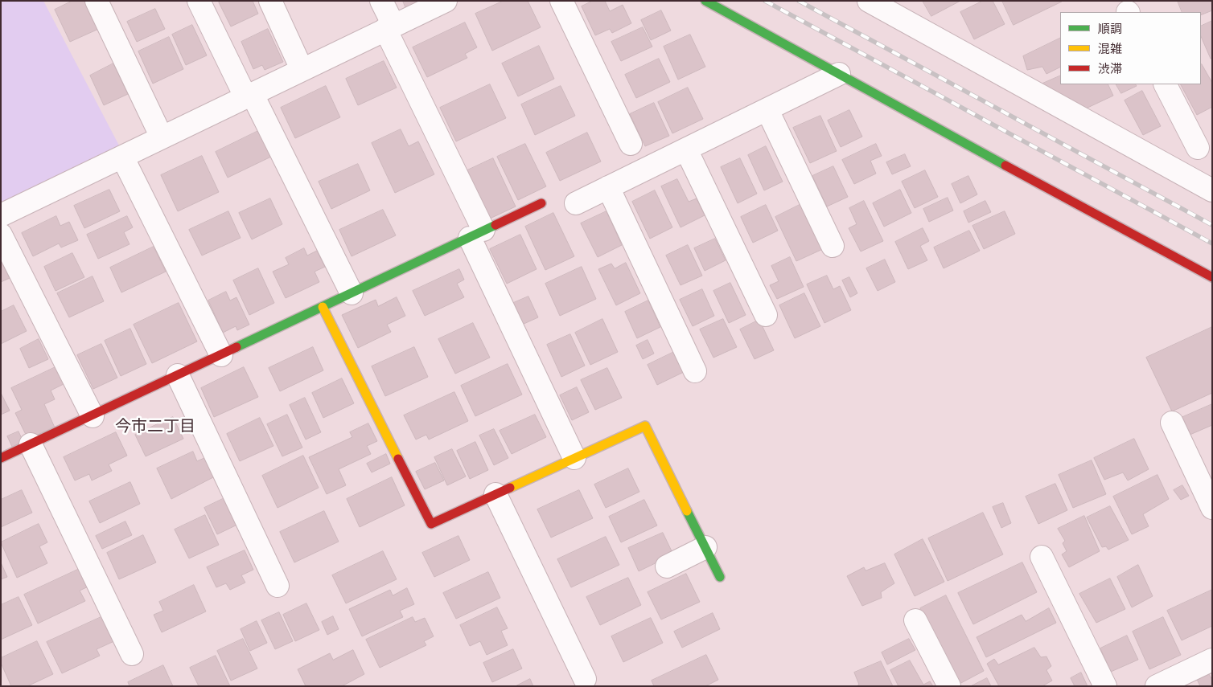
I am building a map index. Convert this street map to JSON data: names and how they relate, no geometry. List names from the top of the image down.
{
  "districts": ["今市二丁目"],
  "legend": ["順調", "混雑", "渋滞"]
}
